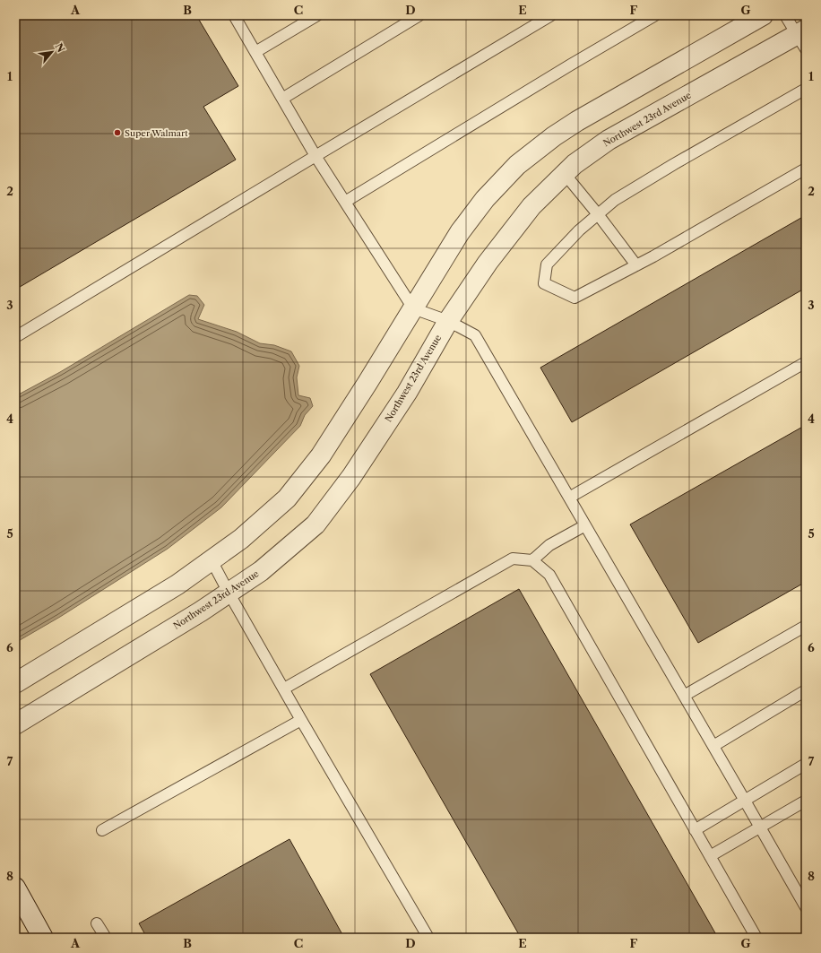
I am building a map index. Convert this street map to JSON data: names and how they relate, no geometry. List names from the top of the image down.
{
  "streets": {
    "street": ["Northwest 23rd Avenue"]
  },
  "places": ["Super Walmart"],
  "north": "top right",
  "grid": {
    "columns": [
      "A",
      "B",
      "C",
      "D",
      "E",
      "F",
      "G"
    ],
    "rows": [
      "1",
      "2",
      "3",
      "4",
      "5",
      "6",
      "7",
      "8"
    ]
  }
}
